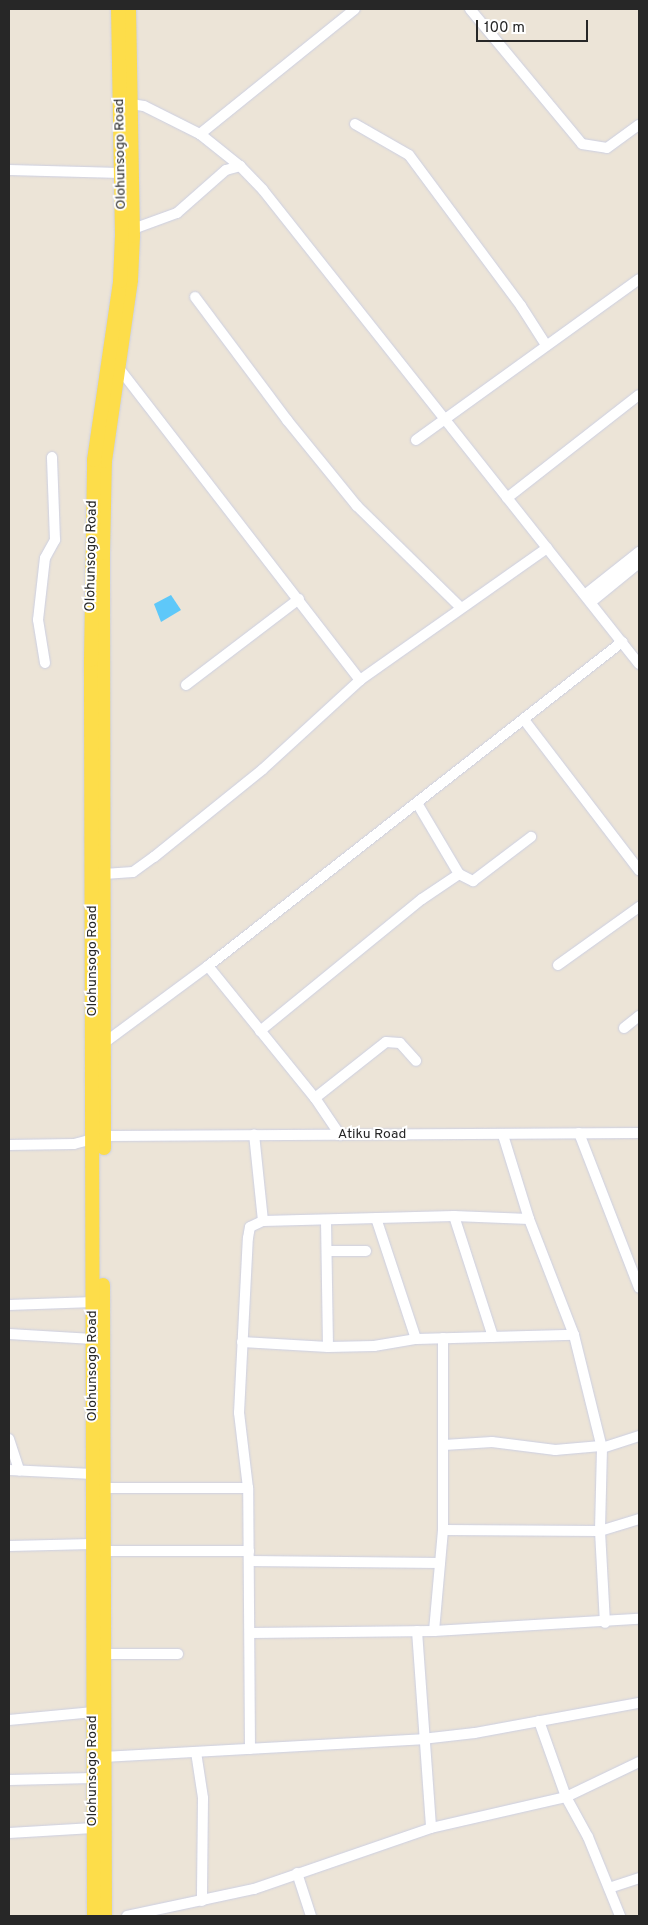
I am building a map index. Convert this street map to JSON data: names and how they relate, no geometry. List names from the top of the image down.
{
  "streets": {
    "main road": ["Olohunsogo Road"],
    "street": ["Atiku Road"]
  },
  "crossings": [
    ["Olohunsogo Road", "Atiku Road"]
  ],
  "scale_bar": "100 m"
}
